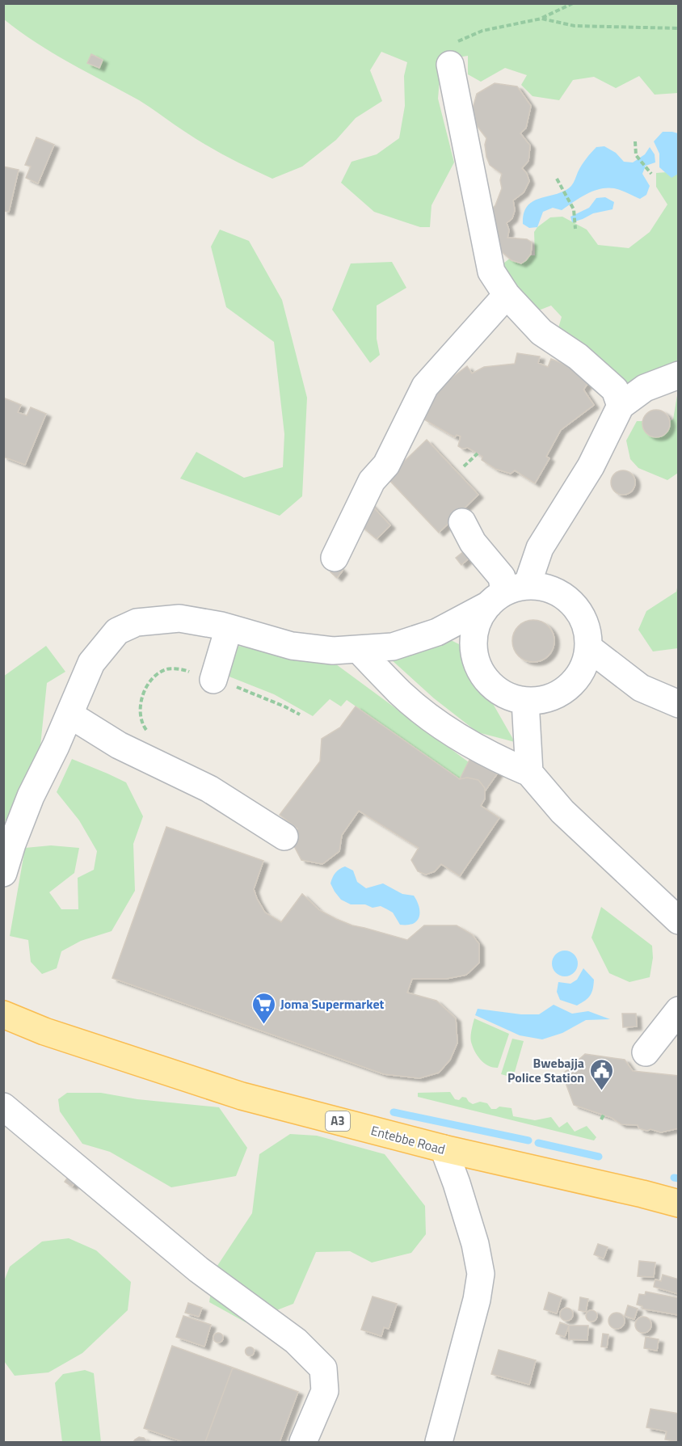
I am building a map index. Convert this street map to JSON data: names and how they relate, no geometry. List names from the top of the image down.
{
  "streets": {
    "main road": ["A3", "Entebbe Road"]
  },
  "places": {
    "supermarket": ["Joma Supermarket"],
    "public building": ["Bwebajja Police Station"]
  }
}
